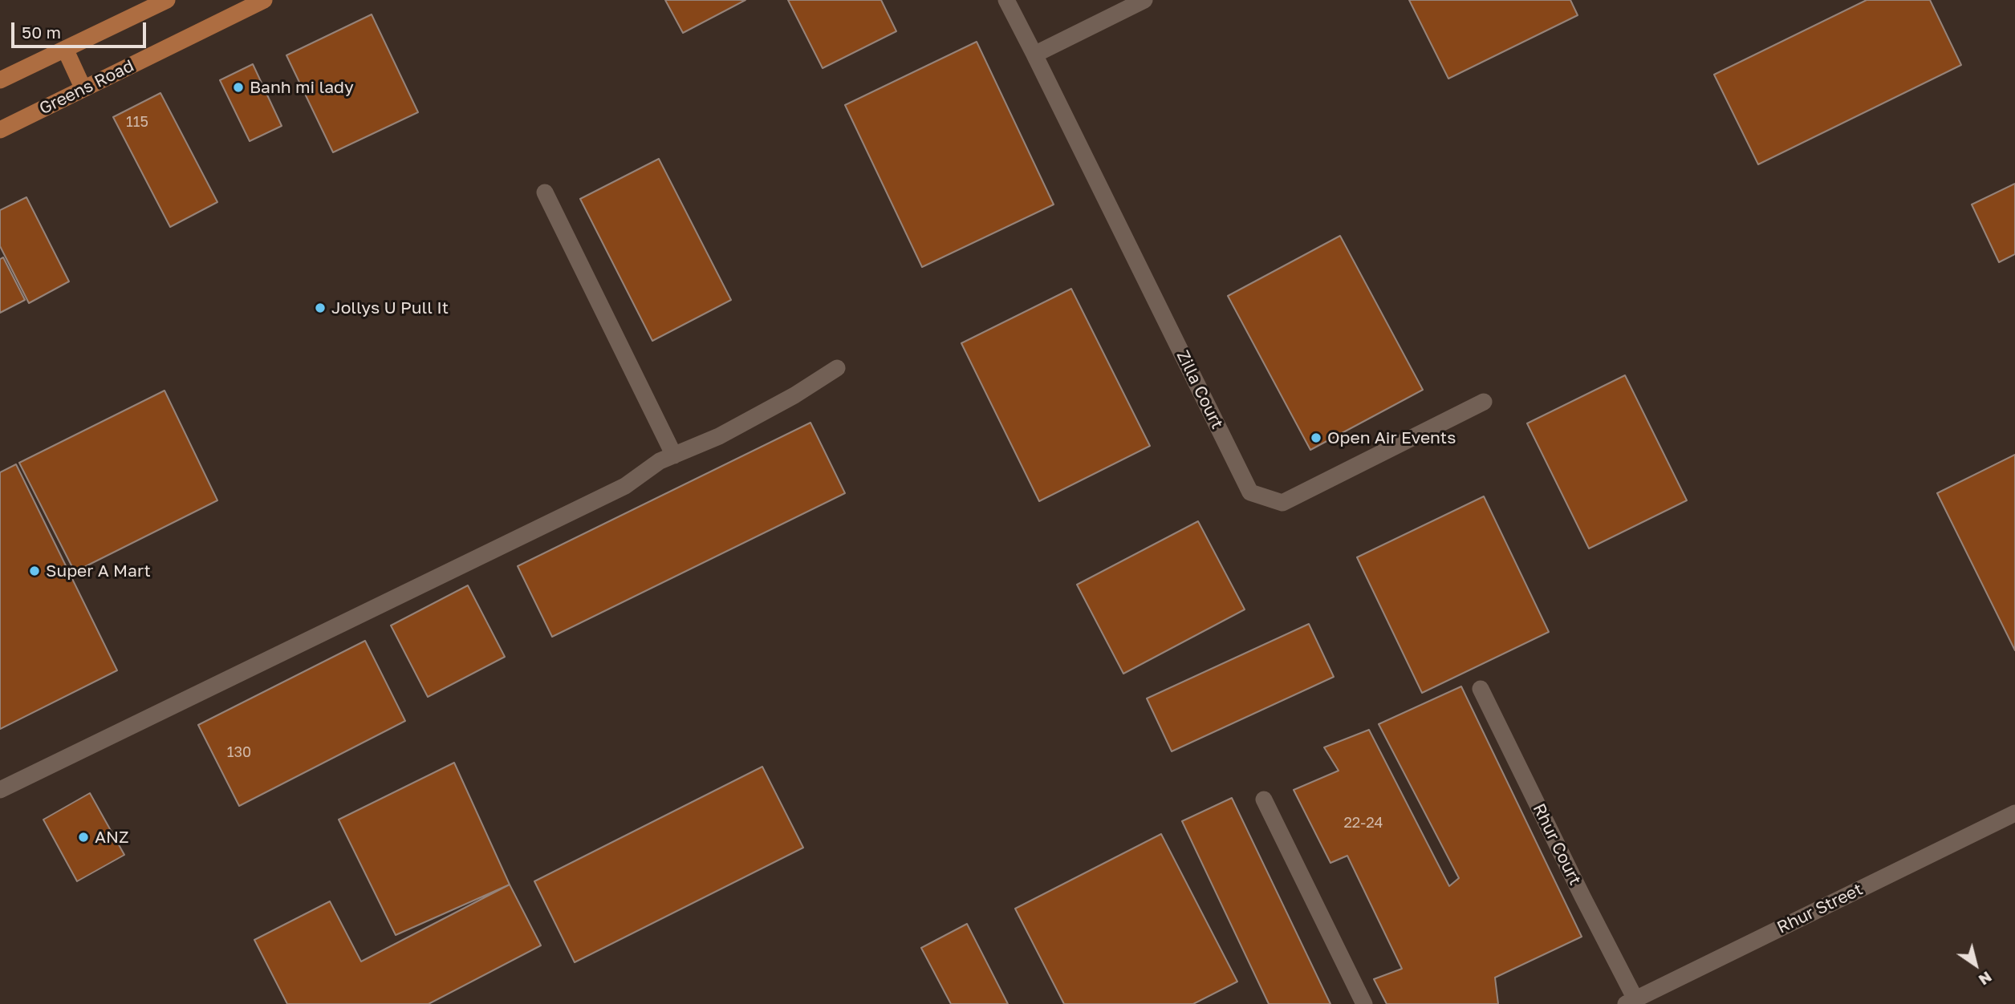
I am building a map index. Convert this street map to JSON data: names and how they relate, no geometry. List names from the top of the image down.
{
  "streets": {
    "main road": ["Greens Road"],
    "street": ["Zilla Court", "Rhur Court", "Rhur Street"]
  },
  "crossings": [
    ["Rhur Court", "Rhur Street"]
  ],
  "places": [
    "Banh mi lady",
    "Jollys U Pull It",
    "Open Air Events",
    "Super A Mart",
    "ANZ"
  ],
  "house_numbers": ["115", "130", "22-24"],
  "scale_bar": "50 m",
  "north": "bottom right"
}
